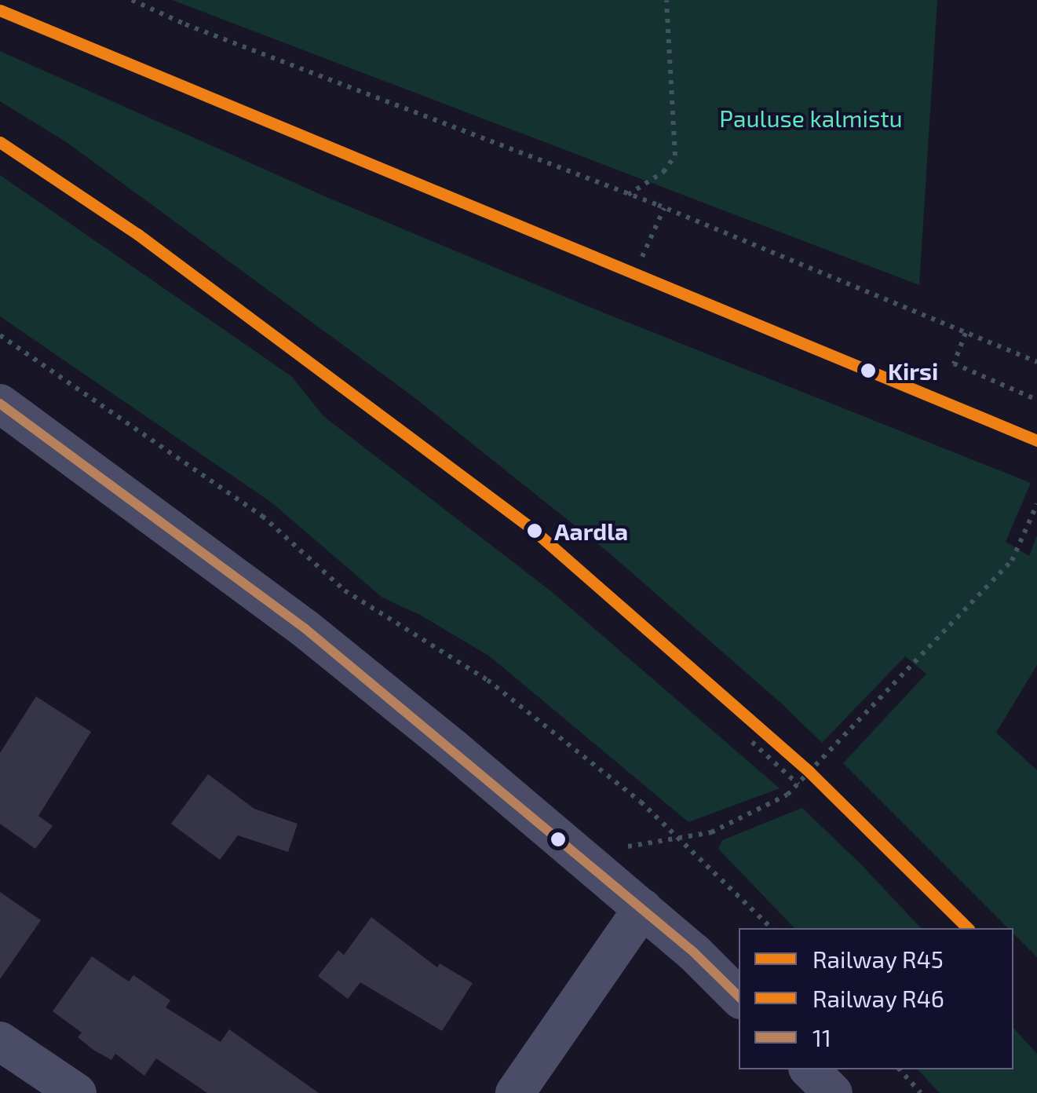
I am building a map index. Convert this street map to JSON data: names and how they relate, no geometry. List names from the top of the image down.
{
  "parks": ["Pauluse kalmistu"],
  "places": ["Kirsi", "Aardla"],
  "lines": ["rail line R46", "rail line R45", "transit line 11"],
  "legend": ["Railway R45", "Railway R46", "11"]
}
